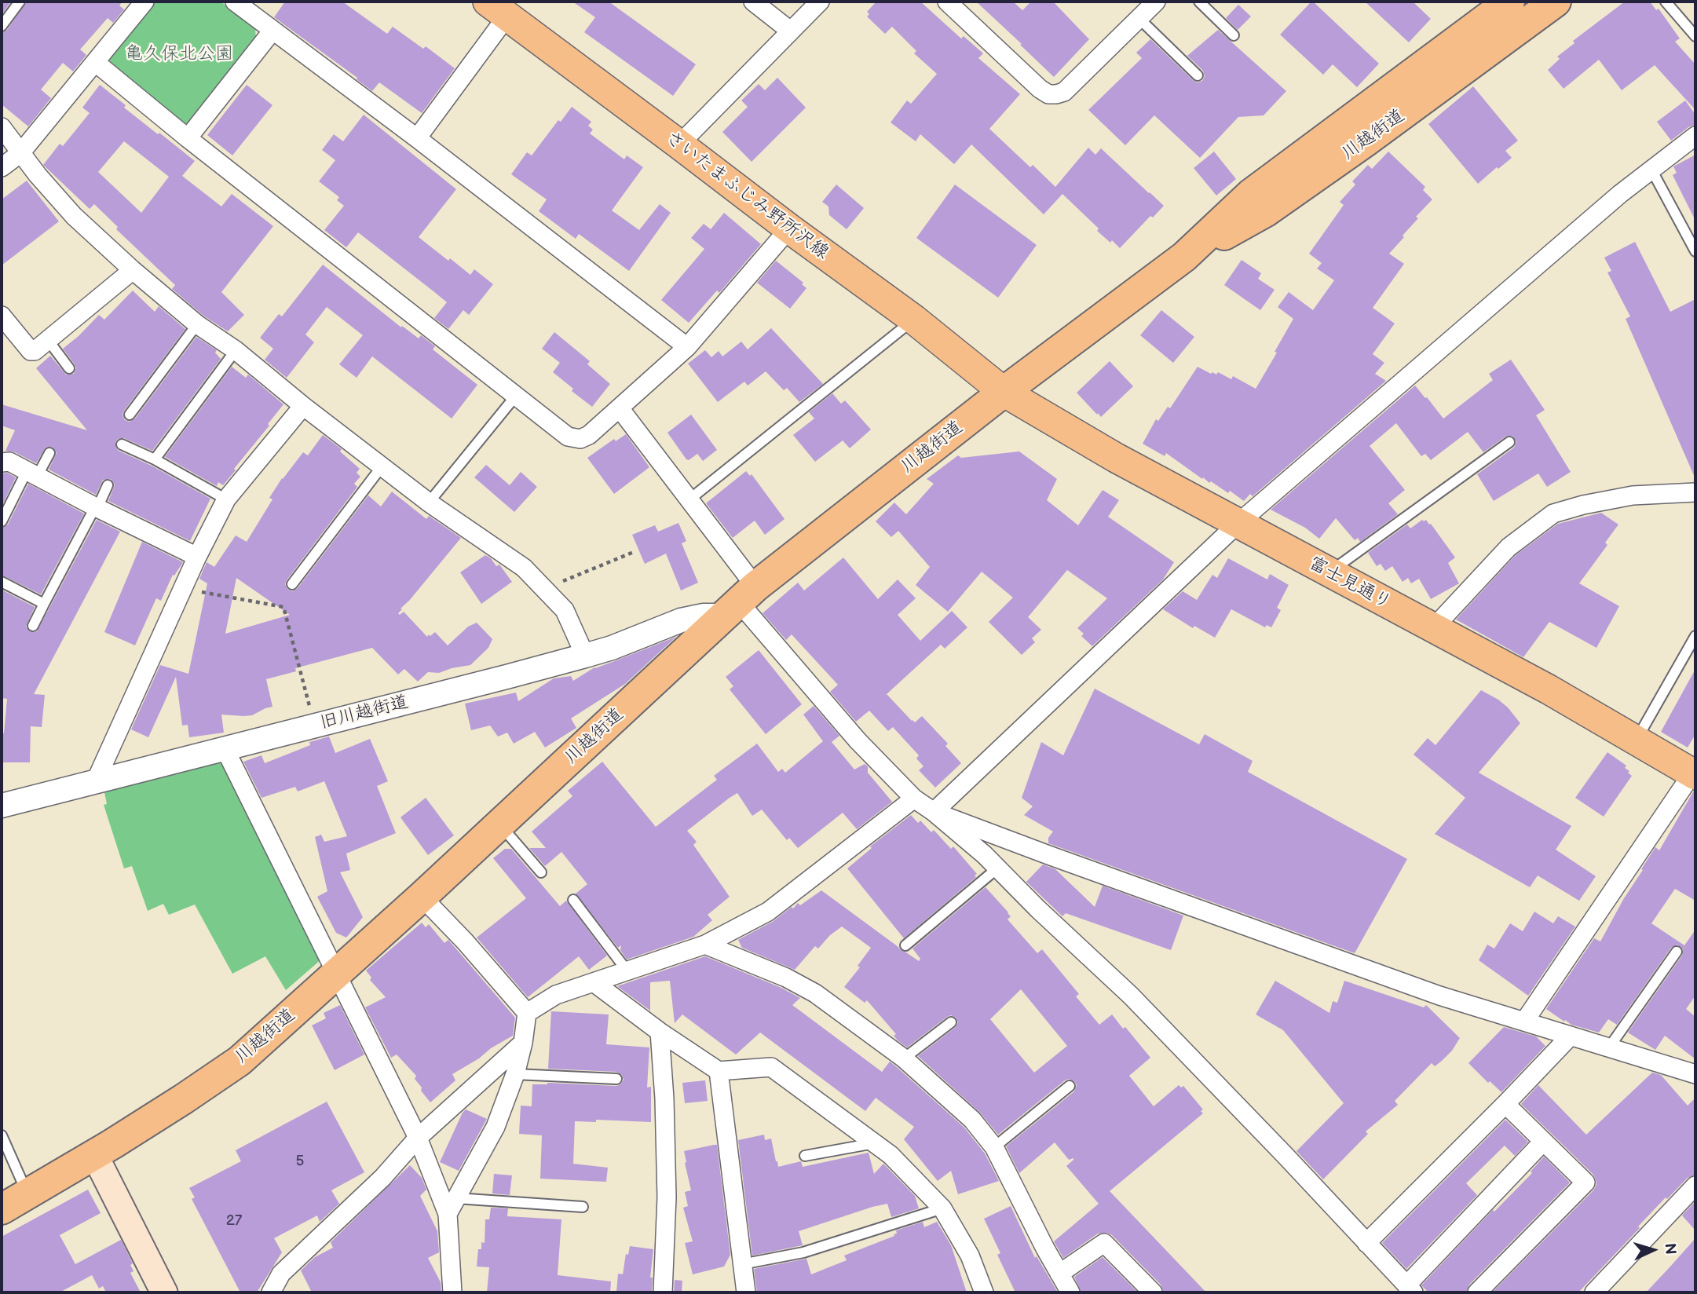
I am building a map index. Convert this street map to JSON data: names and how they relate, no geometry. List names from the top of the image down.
{
  "streets": {
    "highway": ["川越街道"],
    "main road": ["さいたまふじみ野所沢線", "富士見通り"],
    "street": ["旧川越街道"]
  },
  "crossings": [
    ["川越街道", "さいたまふじみ野所沢線"],
    ["川越街道", "富士見通り"],
    ["川越街道", "旧川越街道"],
    ["さいたまふじみ野所沢線", "富士見通り"]
  ],
  "parks": ["亀久保北公園"],
  "house_numbers": ["5", "27"],
  "north": "right"
}
